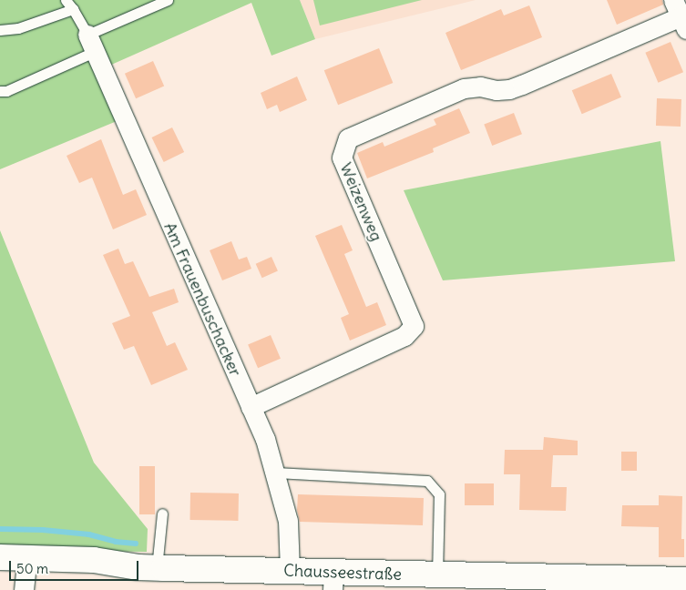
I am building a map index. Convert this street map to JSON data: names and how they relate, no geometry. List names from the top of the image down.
{
  "streets": {
    "street": ["Weizenweg", "Am Frauenbuschacker", "Chausseestraße"]
  },
  "crossings": [
    ["Weizenweg", "Am Frauenbuschacker"],
    ["Am Frauenbuschacker", "Chausseestraße"]
  ],
  "scale_bar": "50 m"
}
